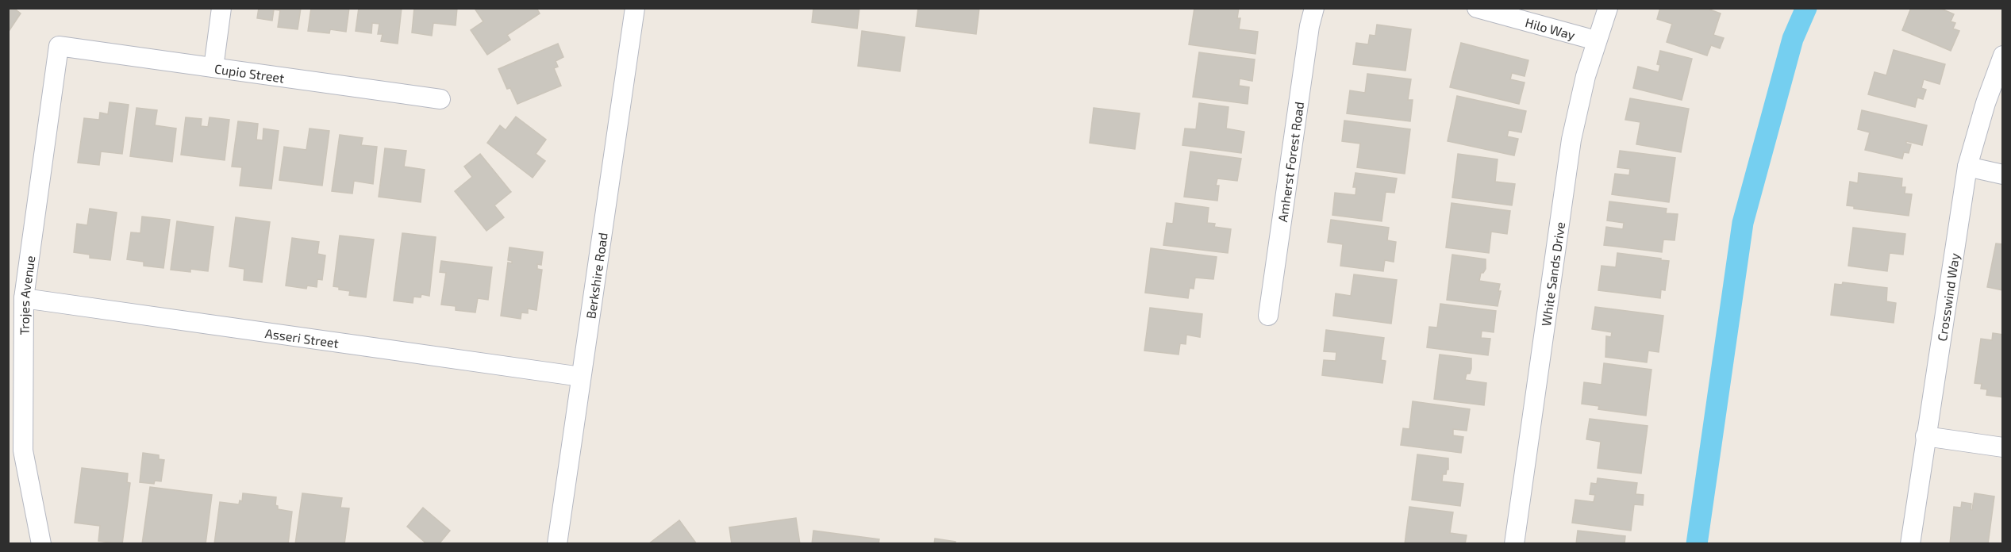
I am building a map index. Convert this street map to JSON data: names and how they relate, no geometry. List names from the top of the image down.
{
  "streets": {
    "street": [
      "Hilo Way",
      "Cupio Street",
      "Amherst Forest Road",
      "White Sands Drive",
      "Berkshire Road",
      "Trojes Avenue",
      "Crosswind Way",
      "Asseri Street"
    ]
  },
  "crossings": [
    ["Hilo Way", "White Sands Drive"],
    ["Cupio Street", "Trojes Avenue"],
    ["Berkshire Road", "Asseri Street"],
    ["Trojes Avenue", "Asseri Street"]
  ]
}
